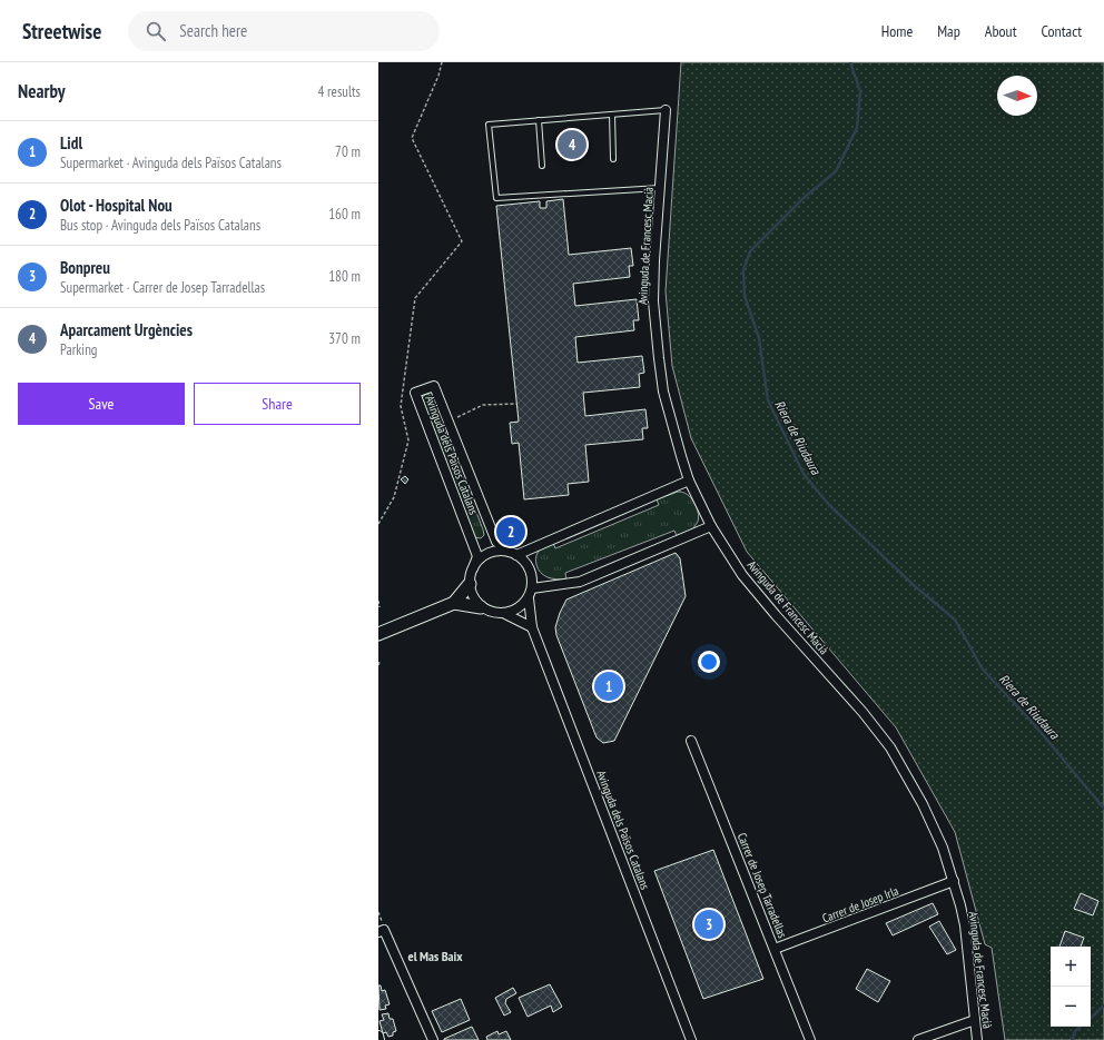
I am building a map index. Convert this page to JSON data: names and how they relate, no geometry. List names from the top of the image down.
{
  "streets": {
    "street": [
      "Avinguda de Francesc Macià",
      "Avinguda dels Països Catalans",
      "Carrer de Josep Tarradellas",
      "Carrer de Josep Irla"
    ]
  },
  "crossings": [
    ["Avinguda de Francesc Macià", "Carrer de Josep Irla"],
    ["Carrer de Josep Tarradellas", "Carrer de Josep Irla"]
  ],
  "districts": ["el Mas Baix"],
  "water": ["Riera de Riudaura"],
  "north": "right",
  "page": {
    "header": "Streetwise",
    "search": "Search here",
    "nav": [
      "Home",
      "Map",
      "About",
      "Contact"
    ],
    "heading": ["Nearby", "4 results"],
    "list": [
      {
        "mark": "1",
        "name": "Lidl",
        "note": "Supermarket · Avinguda dels Països Catalans",
        "value": "70 m"
      },
      {
        "mark": "2",
        "name": "Olot - Hospital Nou",
        "note": "Bus stop · Avinguda dels Països Catalans",
        "value": "160 m"
      },
      {
        "mark": "3",
        "name": "Bonpreu",
        "note": "Supermarket · Carrer de Josep Tarradellas",
        "value": "180 m"
      },
      {
        "mark": "4",
        "name": "Aparcament Urgències",
        "note": "Parking",
        "value": "370 m"
      }
    ],
    "pins": [
      "4",
      "2",
      "1",
      "3"
    ],
    "buttons": ["Save", "Share"],
    "map_buttons": ["+", "−"]
  }
}
